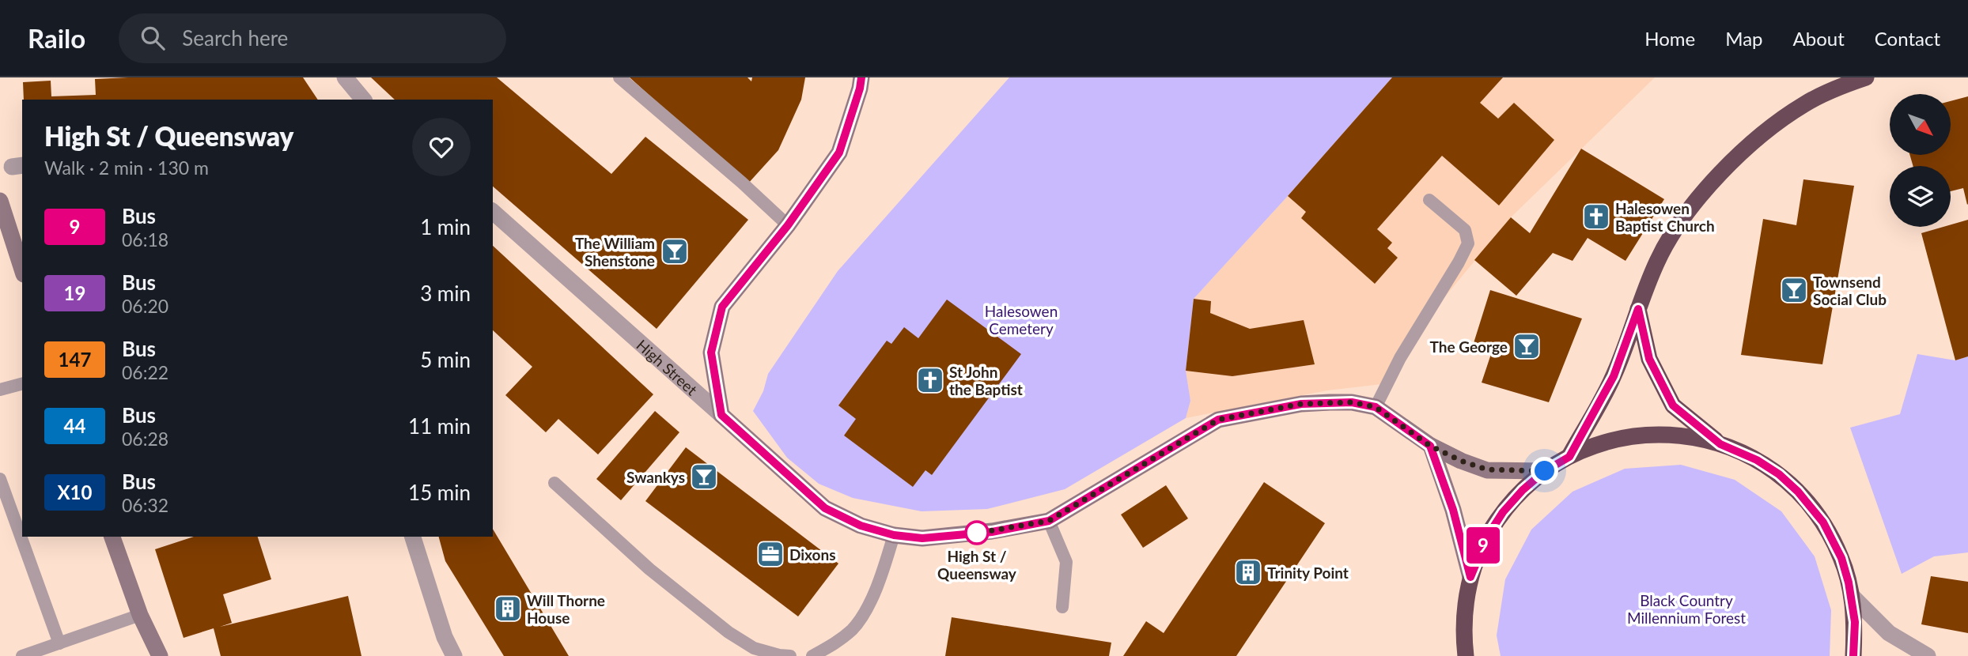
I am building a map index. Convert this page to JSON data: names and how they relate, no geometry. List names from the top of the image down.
{
  "streets": {
    "main road": ["High Street"]
  },
  "parks": ["Halesowen Cemetery", "Black Country Millennium Forest"],
  "places": {
    "church": ["Halesowen Baptist Church", "St John the Baptist"],
    "bar": [
      "The William Shenstone",
      "Townsend Social Club",
      "The George",
      "Swankys"
    ],
    "other": ["High St / Queensway"],
    "office": ["Dixons"],
    "building": ["Trinity Point", "Will Thorne House"]
  },
  "lines": ["bus line 9"],
  "north": "bottom right",
  "page": {
    "header": "Railo",
    "search": "Search here",
    "nav": [
      "Home",
      "Map",
      "About",
      "Contact"
    ],
    "on_map": "9",
    "heading": ["High St / Queensway", "Walk · 2 min · 130 m"],
    "list": [
      {
        "mark": "9",
        "name": "Bus",
        "note": "06:18",
        "value": "1 min"
      },
      {
        "mark": "19",
        "name": "Bus",
        "note": "06:20",
        "value": "3 min"
      },
      {
        "mark": "147",
        "name": "Bus",
        "note": "06:22",
        "value": "5 min"
      },
      {
        "mark": "44",
        "name": "Bus",
        "note": "06:28",
        "value": "11 min"
      },
      {
        "mark": "X10",
        "name": "Bus",
        "note": "06:32",
        "value": "15 min"
      }
    ]
  }
}
